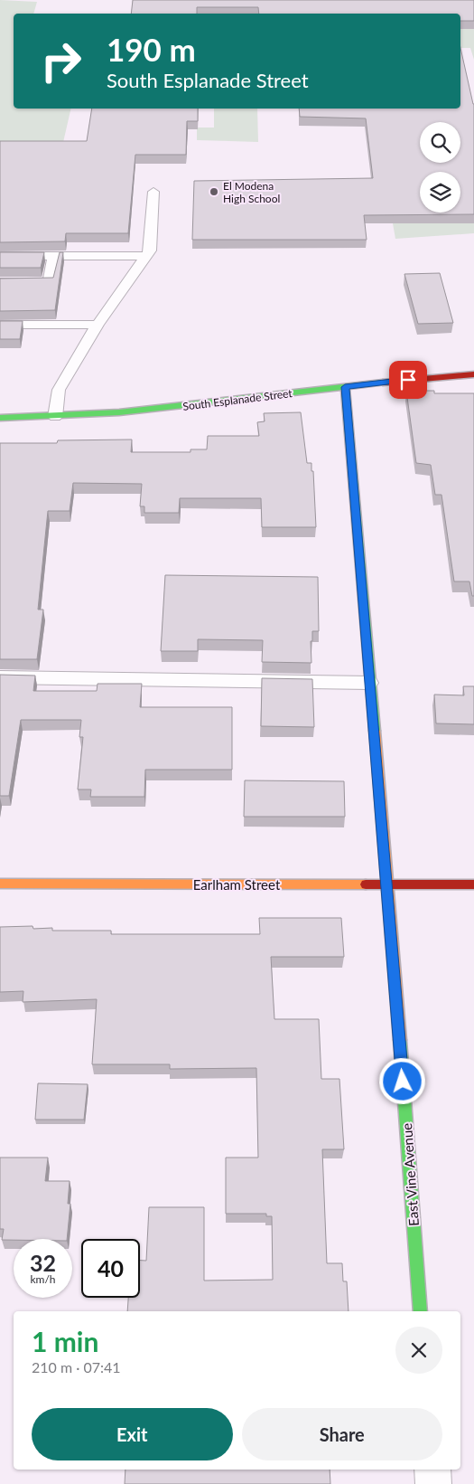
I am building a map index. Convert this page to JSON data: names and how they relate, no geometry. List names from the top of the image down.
{
  "streets": {
    "street": ["South Esplanade Street", "Earlham Street", "East Vine Avenue"]
  },
  "crossings": [
    ["South Esplanade Street", "East Vine Avenue"],
    ["Earlham Street", "East Vine Avenue"]
  ],
  "places": ["El Modena High School"],
  "page": {
    "turn": ["190 m", "South Esplanade Street"],
    "speed": "32 km/h",
    "limit": "40",
    "heading": ["1 min", "210 m · 07:41"],
    "buttons": ["Exit", "Share"]
  }
}
